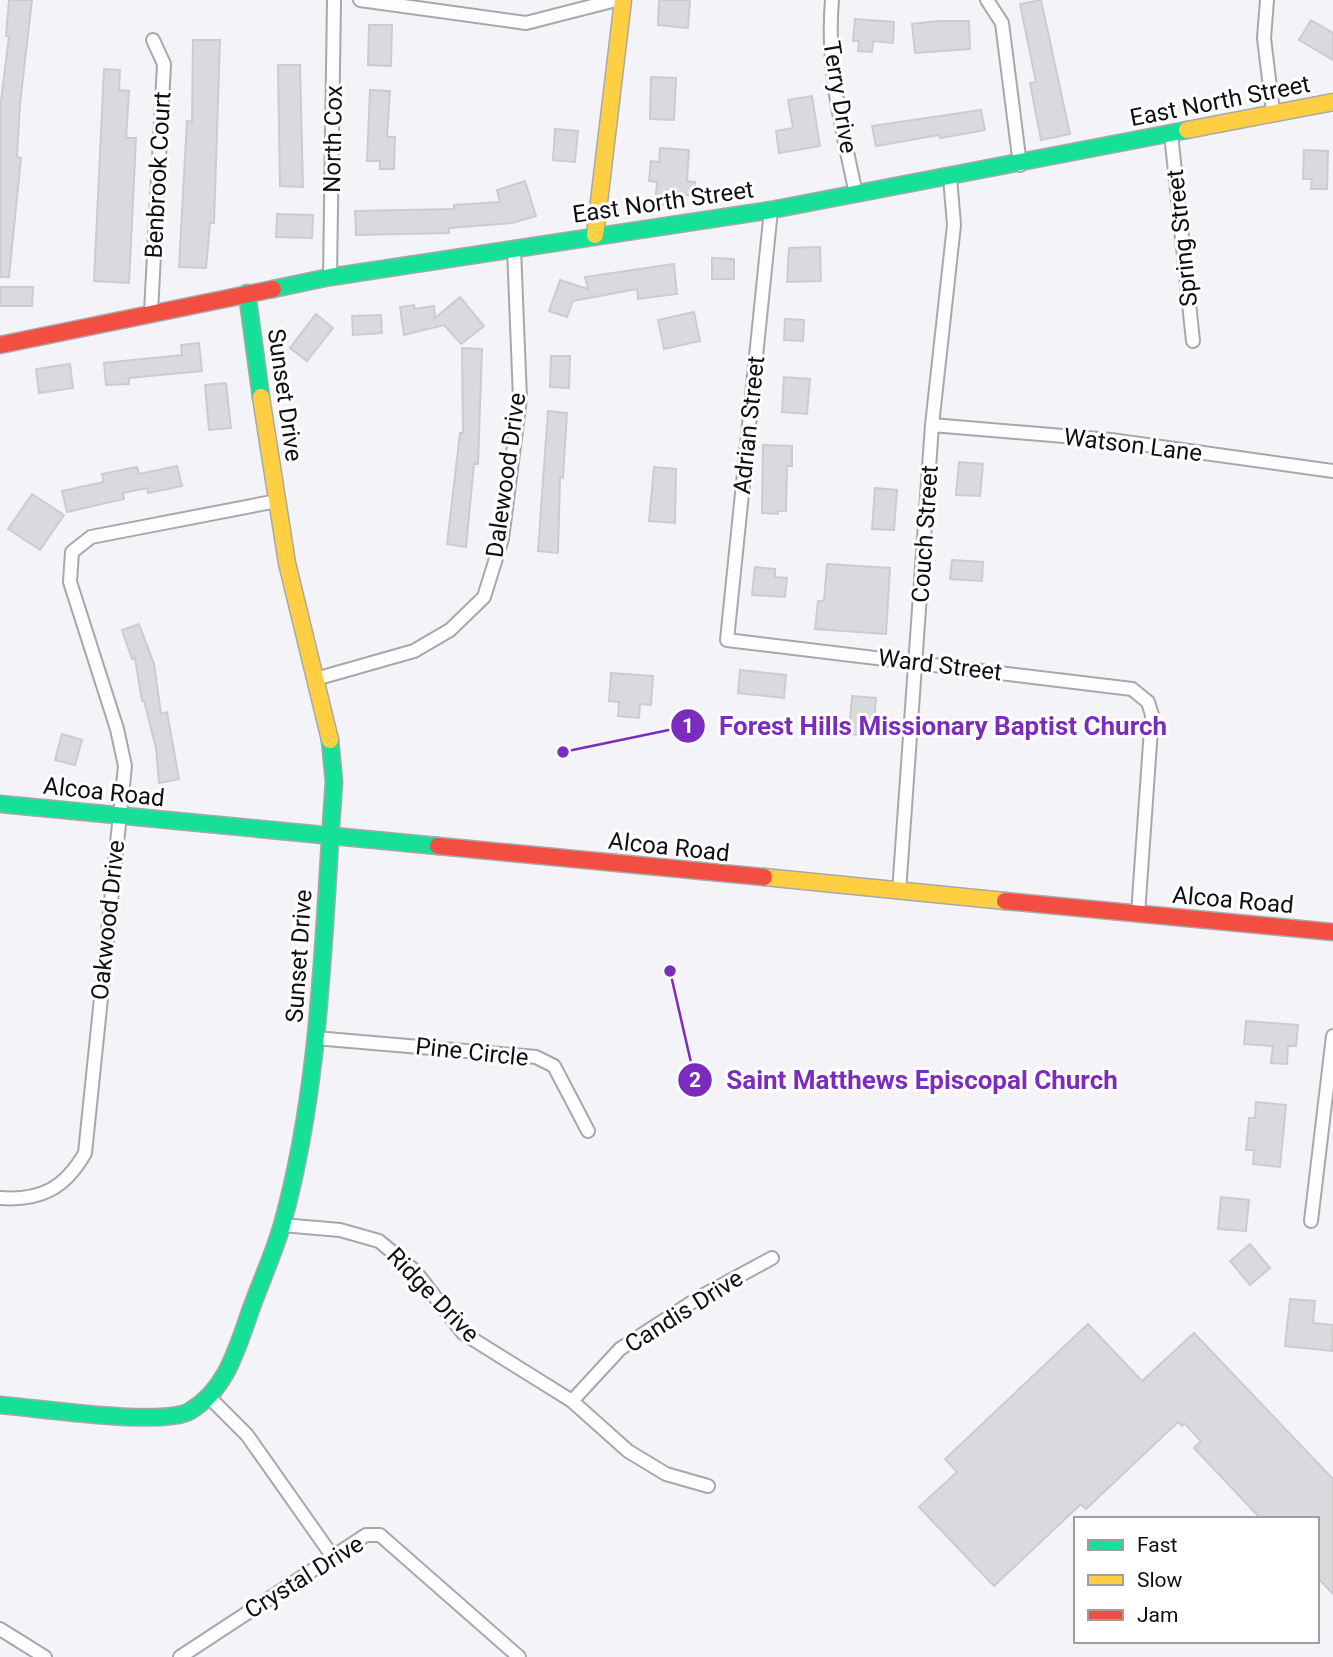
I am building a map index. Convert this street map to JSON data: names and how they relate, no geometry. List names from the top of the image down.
{
  "streets": {
    "street": [
      "Terry Drive",
      "East North Street",
      "North Cox",
      "Benbrook Court",
      "Spring Street",
      "Sunset Drive",
      "Adrian Street",
      "Watson Lane",
      "Dalewood Drive",
      "Couch Street",
      "Ward Street",
      "Alcoa Road",
      "Oakwood Drive",
      "Pine Circle",
      "Ridge Drive",
      "Candis Drive",
      "Crystal Drive"
    ]
  },
  "crossings": [
    ["Terry Drive", "East North Street"],
    ["East North Street", "North Cox"],
    ["East North Street", "Benbrook Court"],
    ["East North Street", "Spring Street"],
    ["East North Street", "Sunset Drive"],
    ["East North Street", "Adrian Street"],
    ["East North Street", "Dalewood Drive"],
    ["East North Street", "Couch Street"],
    ["Sunset Drive", "Dalewood Drive"],
    ["Sunset Drive", "Alcoa Road"],
    ["Sunset Drive", "Oakwood Drive"],
    ["Sunset Drive", "Pine Circle"],
    ["Sunset Drive", "Ridge Drive"],
    ["Adrian Street", "Ward Street"],
    ["Watson Lane", "Couch Street"],
    ["Couch Street", "Ward Street"],
    ["Couch Street", "Alcoa Road"],
    ["Ward Street", "Alcoa Road"],
    ["Alcoa Road", "Oakwood Drive"],
    ["Ridge Drive", "Candis Drive"]
  ],
  "places": ["Forest Hills Missionary Baptist Church", "Saint Matthews Episcopal Church"],
  "legend": ["Fast", "Slow", "Jam"]
}
